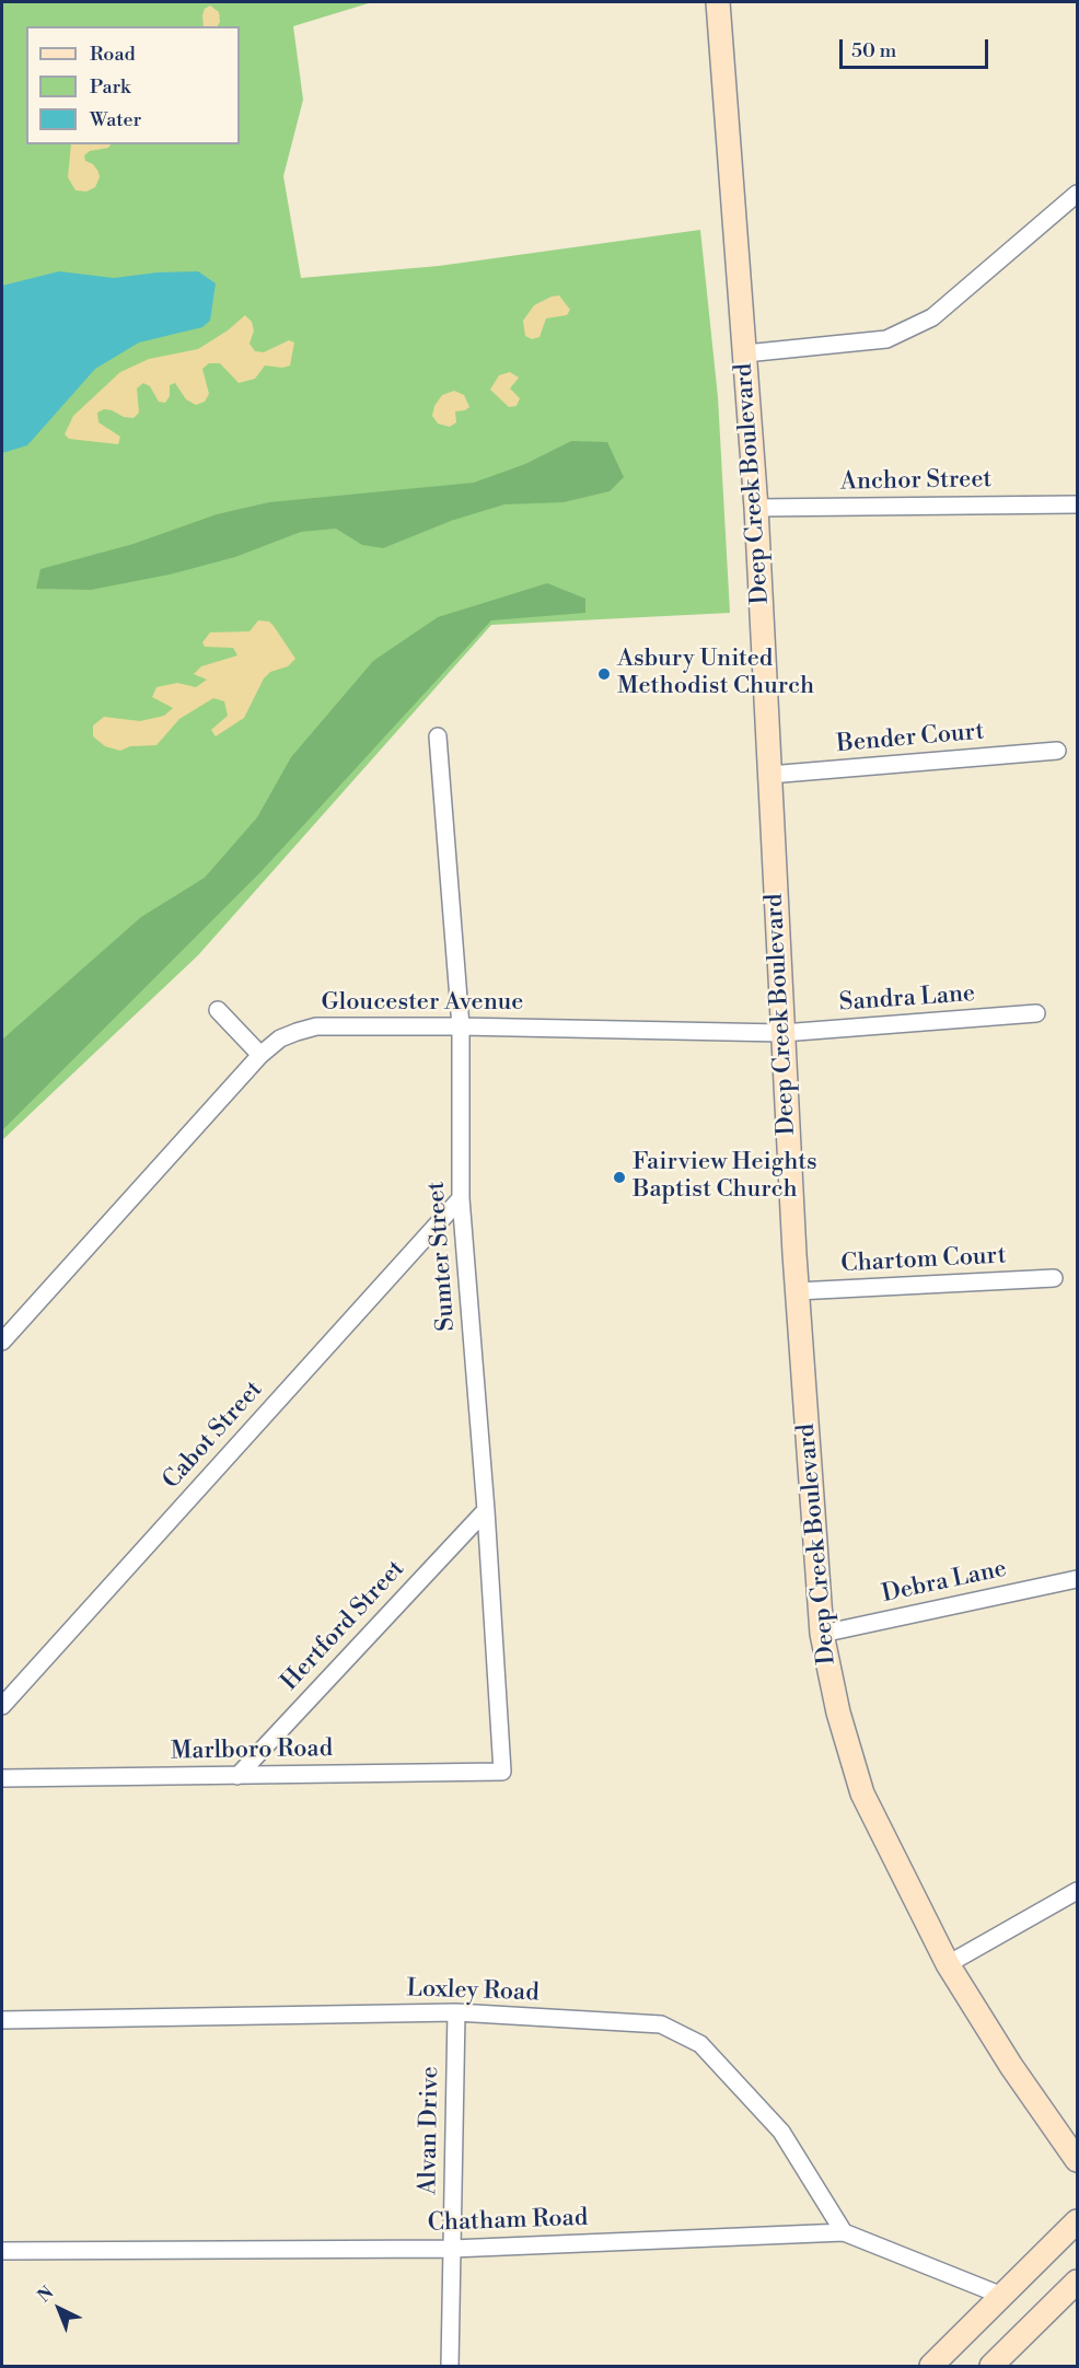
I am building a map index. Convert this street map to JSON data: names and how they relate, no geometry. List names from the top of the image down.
{
  "streets": {
    "street": [
      "Anchor Street",
      "Deep Creek Boulevard",
      "Bender Court",
      "Sandra Lane",
      "Gloucester Avenue",
      "Sumter Street",
      "Chartom Court",
      "Cabot Street",
      "Debra Lane",
      "Hertford Street",
      "Marlboro Road",
      "Loxley Road",
      "Alvan Drive",
      "Chatham Road"
    ]
  },
  "crossings": [
    ["Anchor Street", "Deep Creek Boulevard"],
    ["Deep Creek Boulevard", "Bender Court"],
    ["Deep Creek Boulevard", "Sandra Lane"],
    ["Deep Creek Boulevard", "Gloucester Avenue"],
    ["Deep Creek Boulevard", "Chartom Court"],
    ["Deep Creek Boulevard", "Debra Lane"],
    ["Sandra Lane", "Gloucester Avenue"],
    ["Gloucester Avenue", "Sumter Street"],
    ["Sumter Street", "Cabot Street"],
    ["Sumter Street", "Hertford Street"],
    ["Sumter Street", "Marlboro Road"],
    ["Hertford Street", "Marlboro Road"],
    ["Loxley Road", "Alvan Drive"],
    ["Loxley Road", "Chatham Road"],
    ["Alvan Drive", "Chatham Road"]
  ],
  "places": ["Asbury United Methodist Church", "Fairview Heights Baptist Church"],
  "legend": ["Road", "Park", "Water"],
  "scale_bar": "50 m",
  "north": "top left"
}
